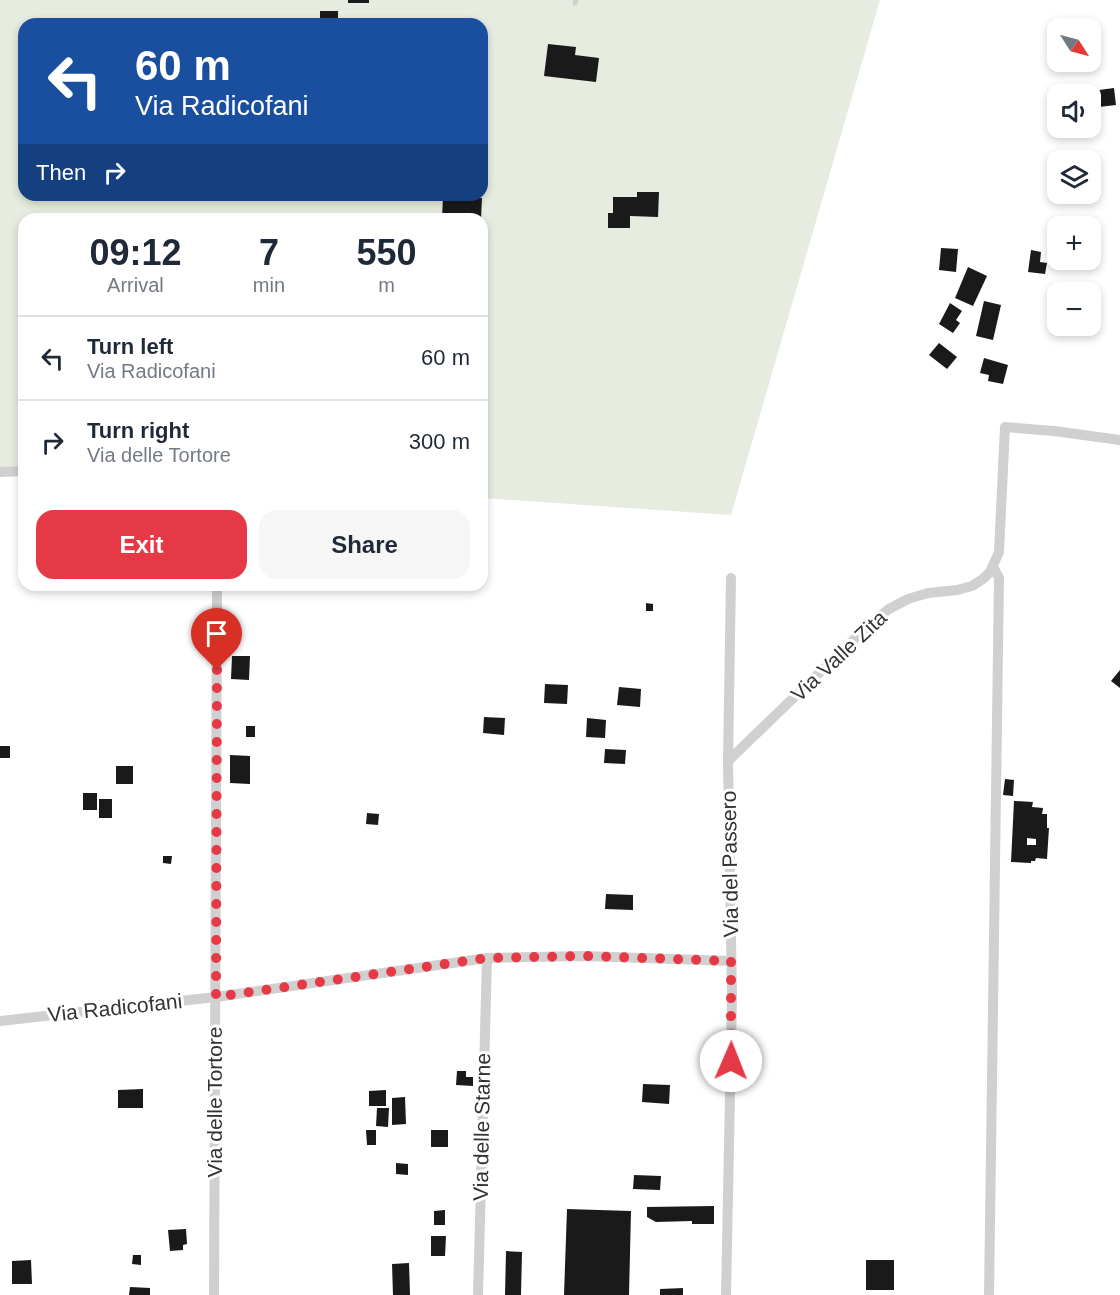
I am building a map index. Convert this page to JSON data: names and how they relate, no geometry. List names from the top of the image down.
{
  "streets": {
    "street": [
      "Via Valle Zita",
      "Via del Passero",
      "Via Radicofani",
      "Via delle Tortore",
      "Via delle Starne"
    ]
  },
  "crossings": [
    ["Via Valle Zita", "Via del Passero"],
    ["Via del Passero", "Via Radicofani"],
    ["Via Radicofani", "Via delle Tortore"],
    ["Via Radicofani", "Via delle Starne"]
  ],
  "north": "bottom right",
  "page": {
    "map_buttons": ["+", "−"],
    "turn": ["60 m", "Via Radicofani"],
    "then": "Then",
    "eta": [
      "09:12",
      "Arrival",
      "7",
      "min",
      "550",
      "m"
    ],
    "list": [
      {
        "name": "Turn left",
        "note": "Via Radicofani",
        "value": "60 m"
      },
      {
        "name": "Turn right",
        "note": "Via delle Tortore",
        "value": "300 m"
      }
    ],
    "buttons": ["Exit", "Share"]
  }
}
